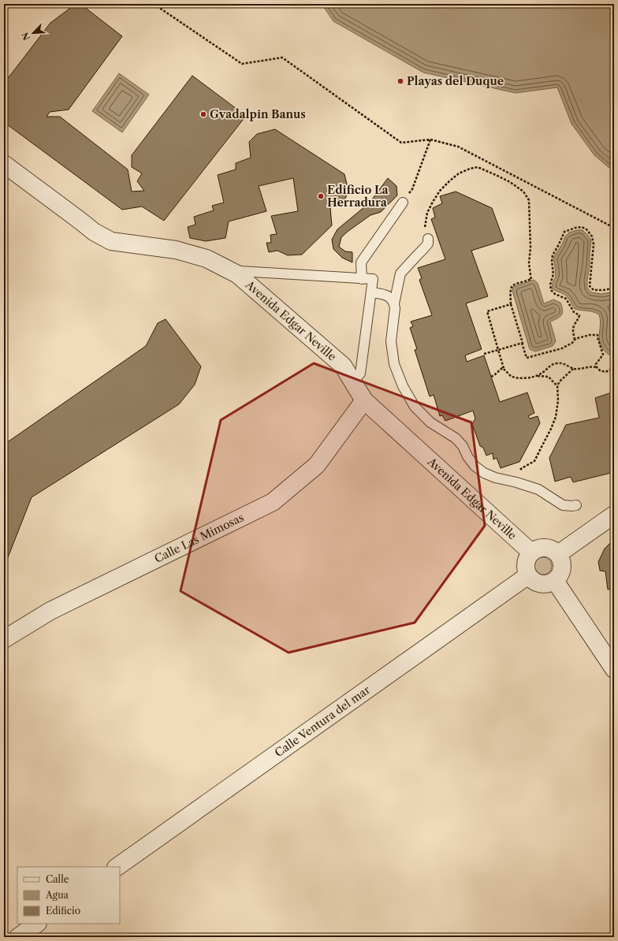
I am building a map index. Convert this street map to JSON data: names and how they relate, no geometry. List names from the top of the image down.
{
  "streets": {
    "street": ["Avenida Edgar Neville", "Calle Las Mimosas", "Calle Ventura del mar"]
  },
  "crossings": [
    ["Avenida Edgar Neville", "Calle Las Mimosas"],
    ["Avenida Edgar Neville", "Calle Ventura del mar"]
  ],
  "places": ["Playas del Duque", "Gvadalpin Banus", "Edificio La Herradura"],
  "legend": ["Calle", "Agua", "Edificio"],
  "north": "bottom left"
}
